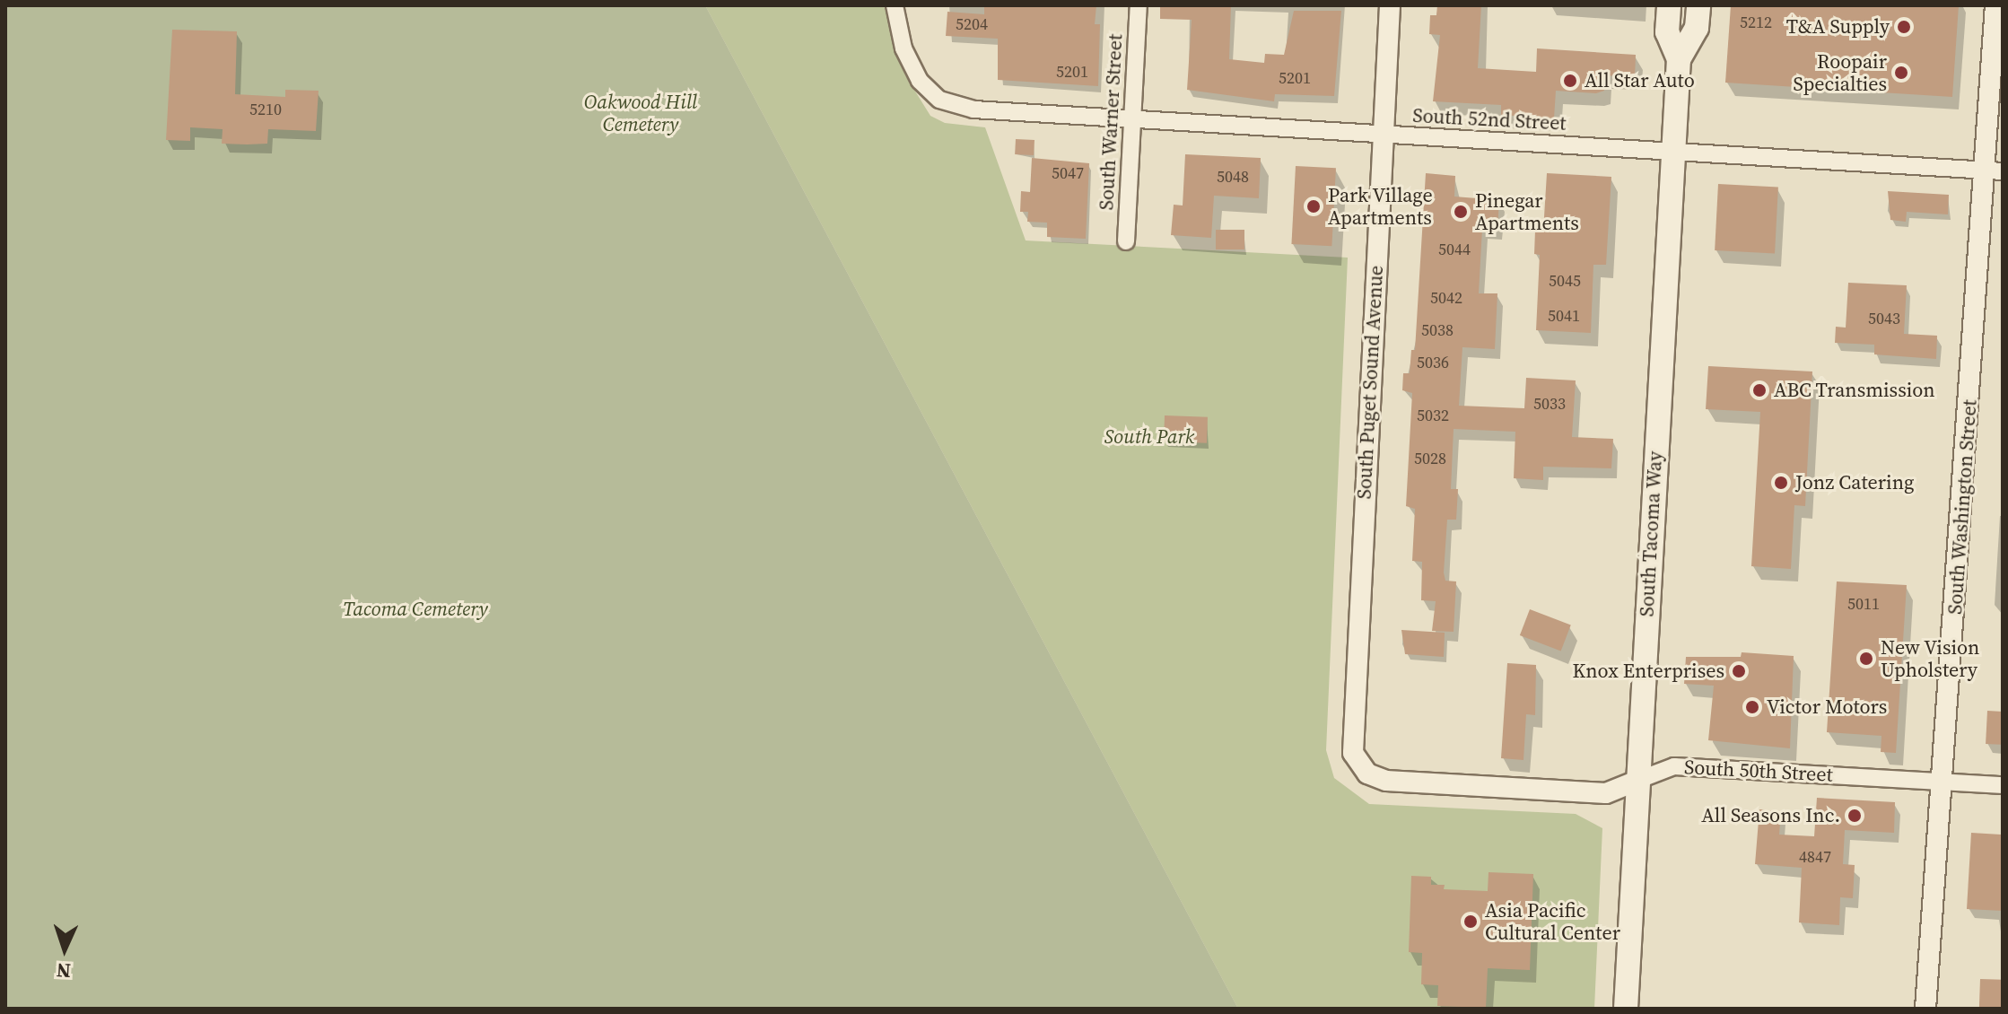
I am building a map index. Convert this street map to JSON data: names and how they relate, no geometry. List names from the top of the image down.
{
  "streets": {
    "main road": ["South Tacoma Way"],
    "street": [
      "South 52nd Street",
      "South Warner Street",
      "South Puget Sound Avenue",
      "South Washington Street",
      "South 50th Street"
    ]
  },
  "crossings": [
    ["South 52nd Street", "South Warner Street"],
    ["South 52nd Street", "South Puget Sound Avenue"],
    ["South 52nd Street", "South Washington Street"],
    ["South 52nd Street", "South Tacoma Way"],
    ["South Puget Sound Avenue", "South 50th Street"],
    ["South Washington Street", "South 50th Street"],
    ["South Tacoma Way", "South 50th Street"]
  ],
  "parks": ["Oakwood Hill Cemetery", "South Park", "Tacoma Cemetery"],
  "places": [
    "T&A Supply",
    "Roopair Specialties",
    "All Star Auto",
    "Park Village Apartments",
    "Pinegar Apartments",
    "ABC Transmission",
    "Jonz Catering",
    "New Vision Upholstery",
    "Knox Enterprises",
    "Victor Motors",
    "All Seasons Inc.",
    "Asia Pacific Cultural Center"
  ],
  "house_numbers": [
    "5212",
    "5204",
    "5201",
    "5201",
    "5210",
    "5047",
    "5048",
    "5044",
    "5045",
    "5042",
    "5041",
    "5043",
    "5038",
    "5036",
    "5033",
    "5032",
    "5028",
    "5011",
    "4847"
  ],
  "north": "bottom"
}
